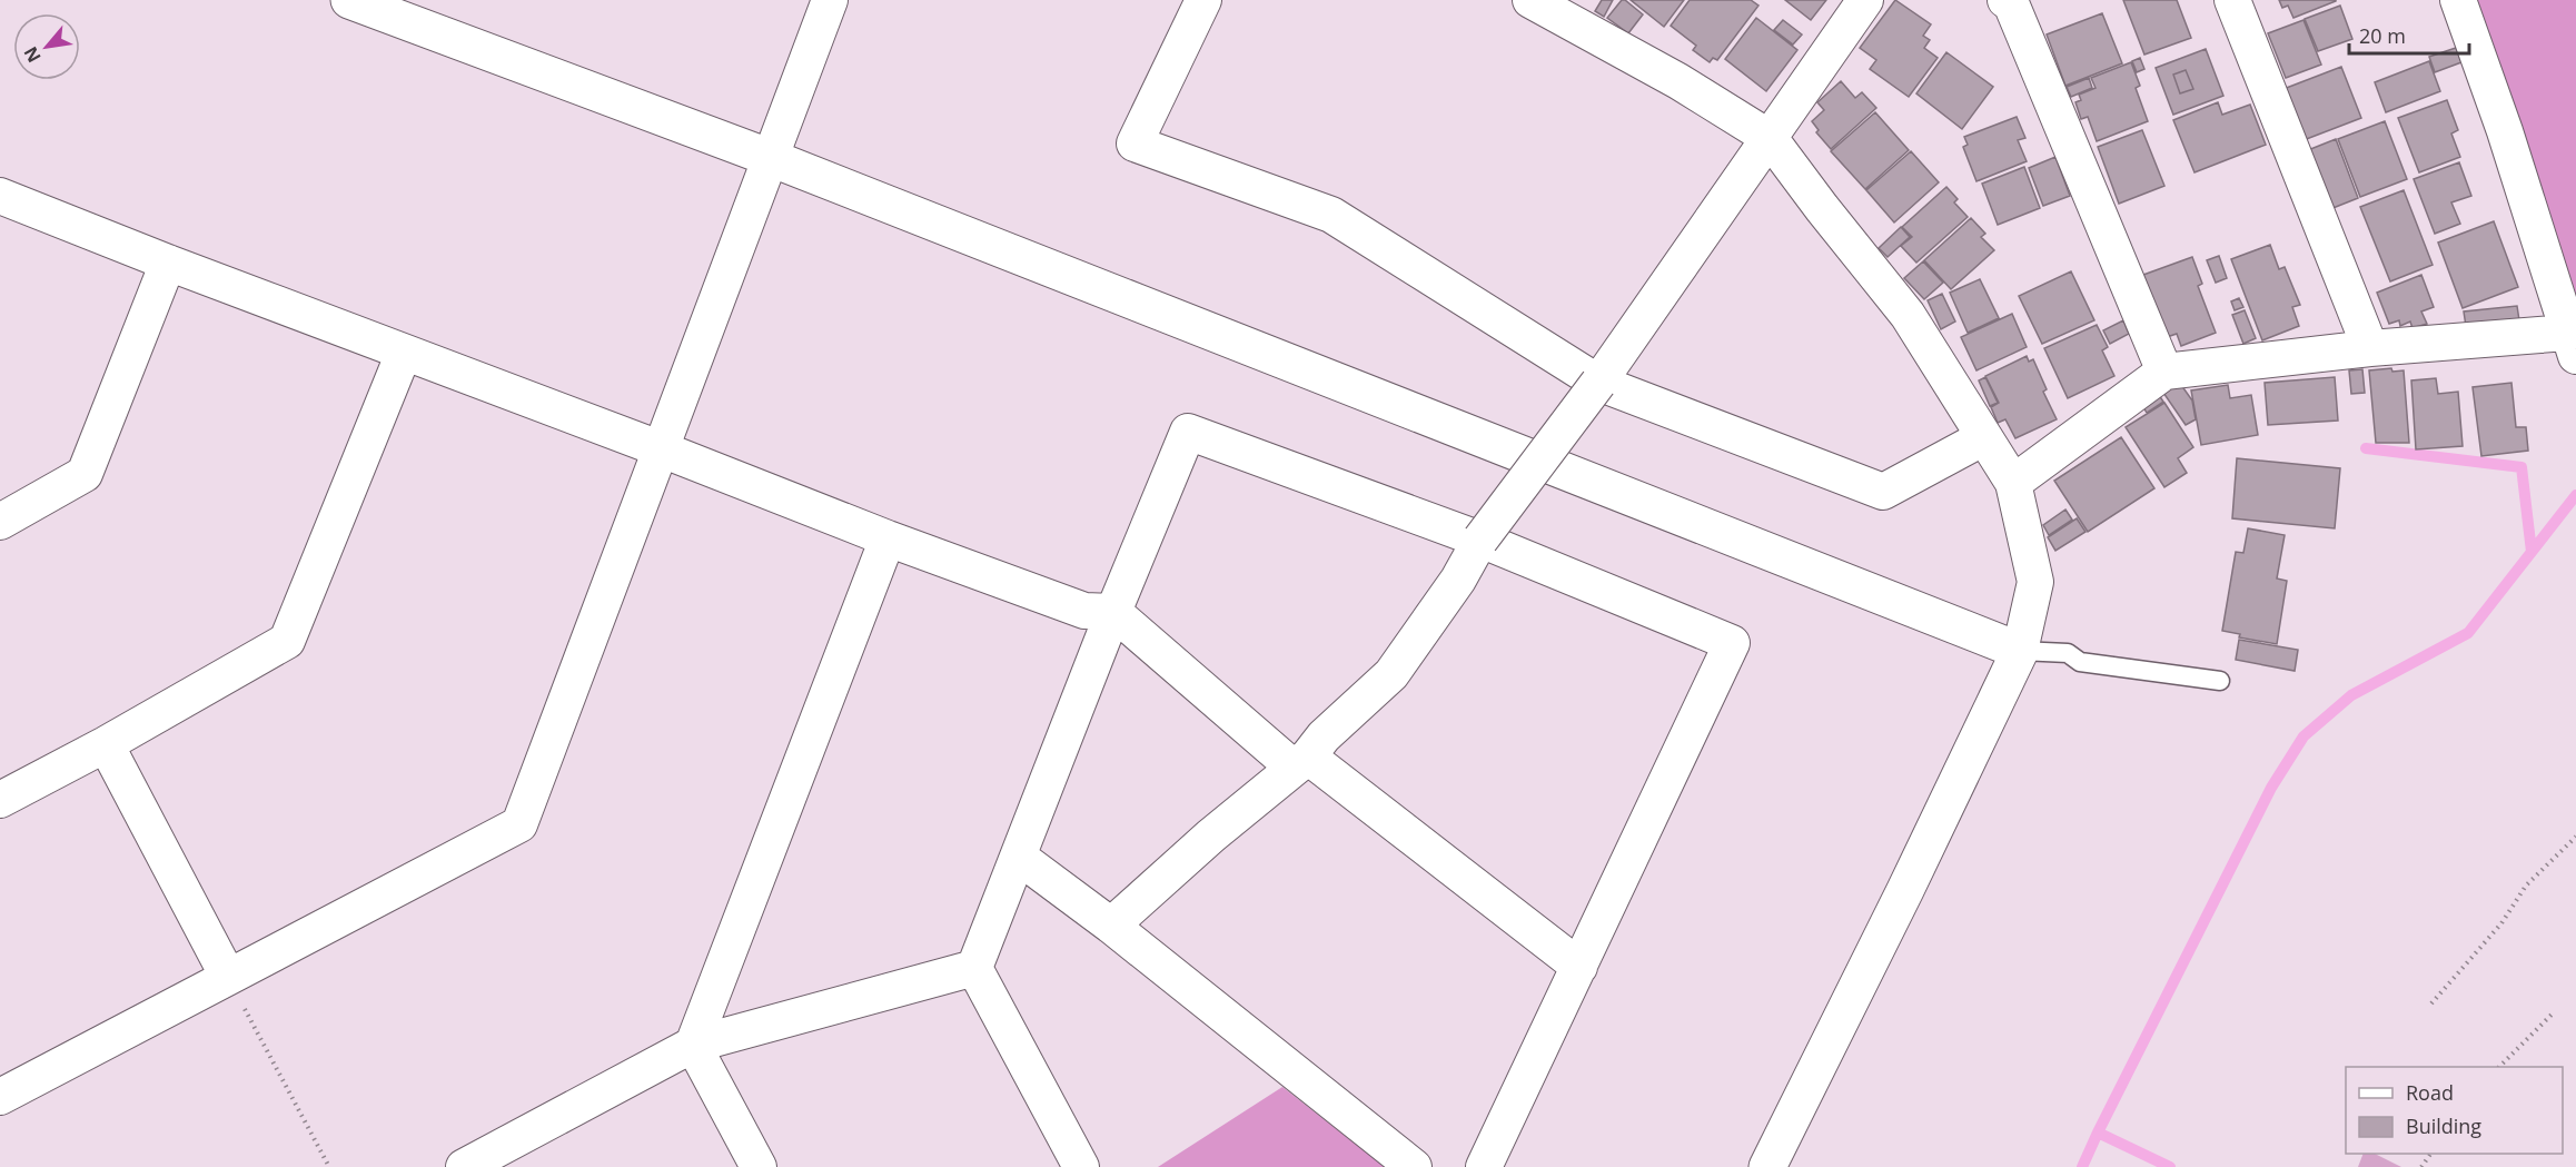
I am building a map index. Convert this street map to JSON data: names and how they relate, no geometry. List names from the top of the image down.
{
  "legend": ["Road", "Building"],
  "scale_bar": "20 m",
  "north": "bottom left"
}
